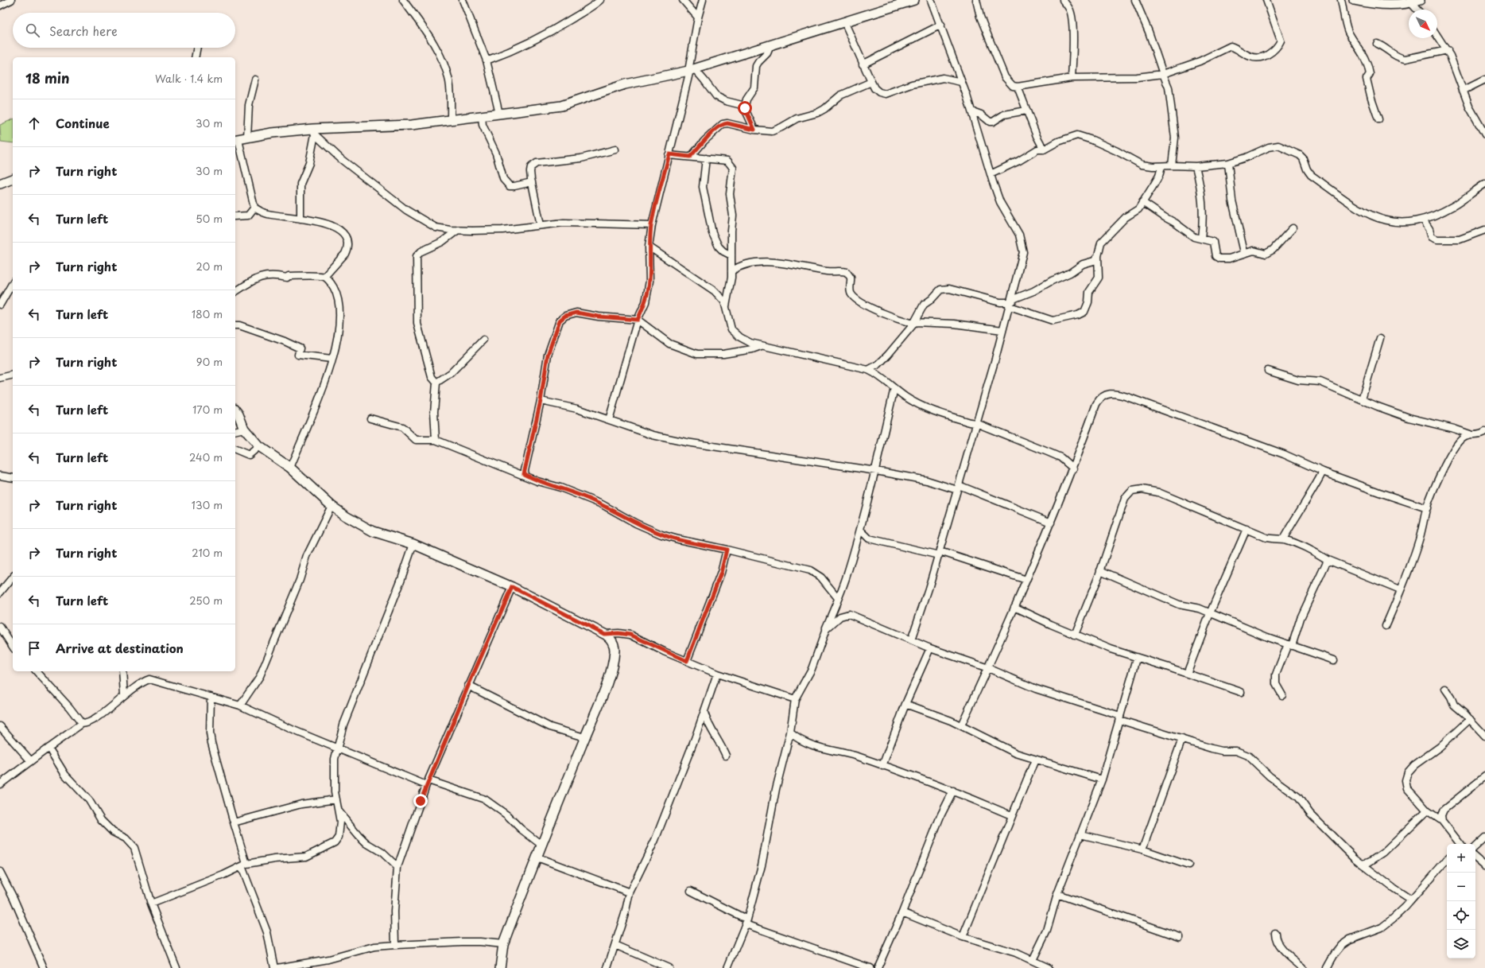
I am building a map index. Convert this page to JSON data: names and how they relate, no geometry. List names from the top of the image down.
{
  "north": "bottom right",
  "page": {
    "search": "Search here",
    "heading": ["18 min", "Walk · 1.4 km"],
    "list": [
      ["Continue", "30 m"],
      ["Turn right", "30 m"],
      ["Turn left", "50 m"],
      ["Turn right", "20 m"],
      ["Turn left", "180 m"],
      ["Turn right", "90 m"],
      ["Turn left", "170 m"],
      ["Turn left", "240 m"],
      ["Turn right", "130 m"],
      ["Turn right", "210 m"],
      ["Turn left", "250 m"],
      "Arrive at destination"
    ],
    "map_buttons": ["+", "−"]
  }
}
